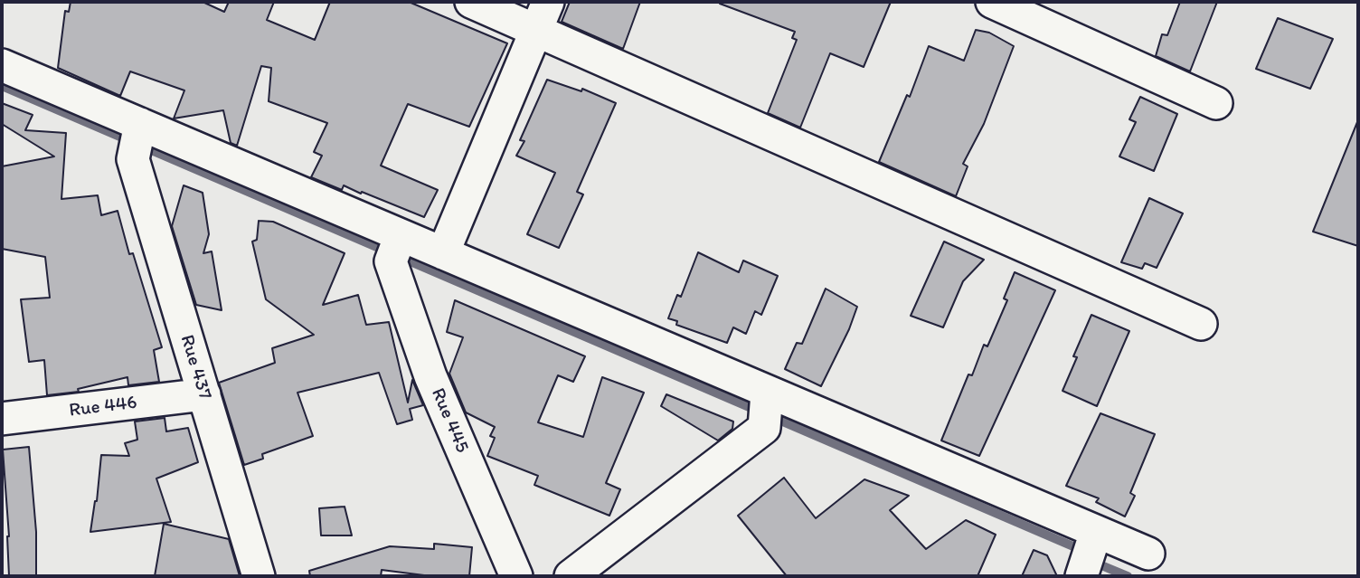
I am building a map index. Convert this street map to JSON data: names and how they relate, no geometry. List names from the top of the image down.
{
  "streets": {
    "street": ["Rue 437", "Rue 446", "Rue 445"]
  },
  "crossings": [
    ["Rue 437", "Rue 446"]
  ]
}
